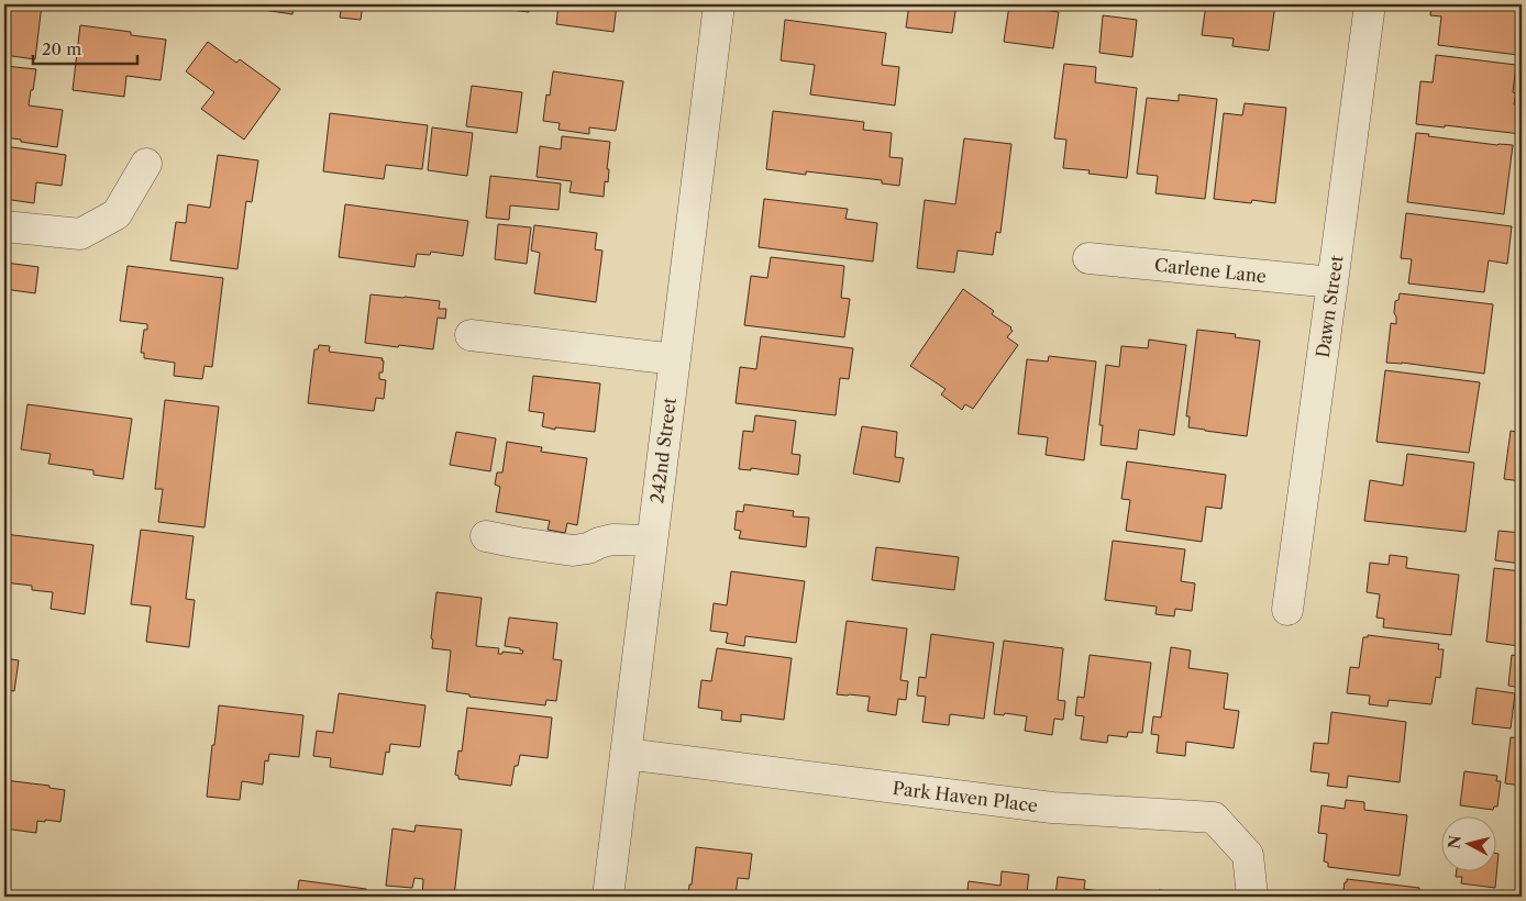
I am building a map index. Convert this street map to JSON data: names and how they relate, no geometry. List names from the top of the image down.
{
  "streets": {
    "street": [
      "Carlene Lane",
      "Dawn Street",
      "242nd Street",
      "Park Haven Place"
    ]
  },
  "crossings": [
    ["Carlene Lane", "Dawn Street"],
    ["242nd Street", "Park Haven Place"]
  ],
  "scale_bar": "20 m",
  "north": "left"
}
